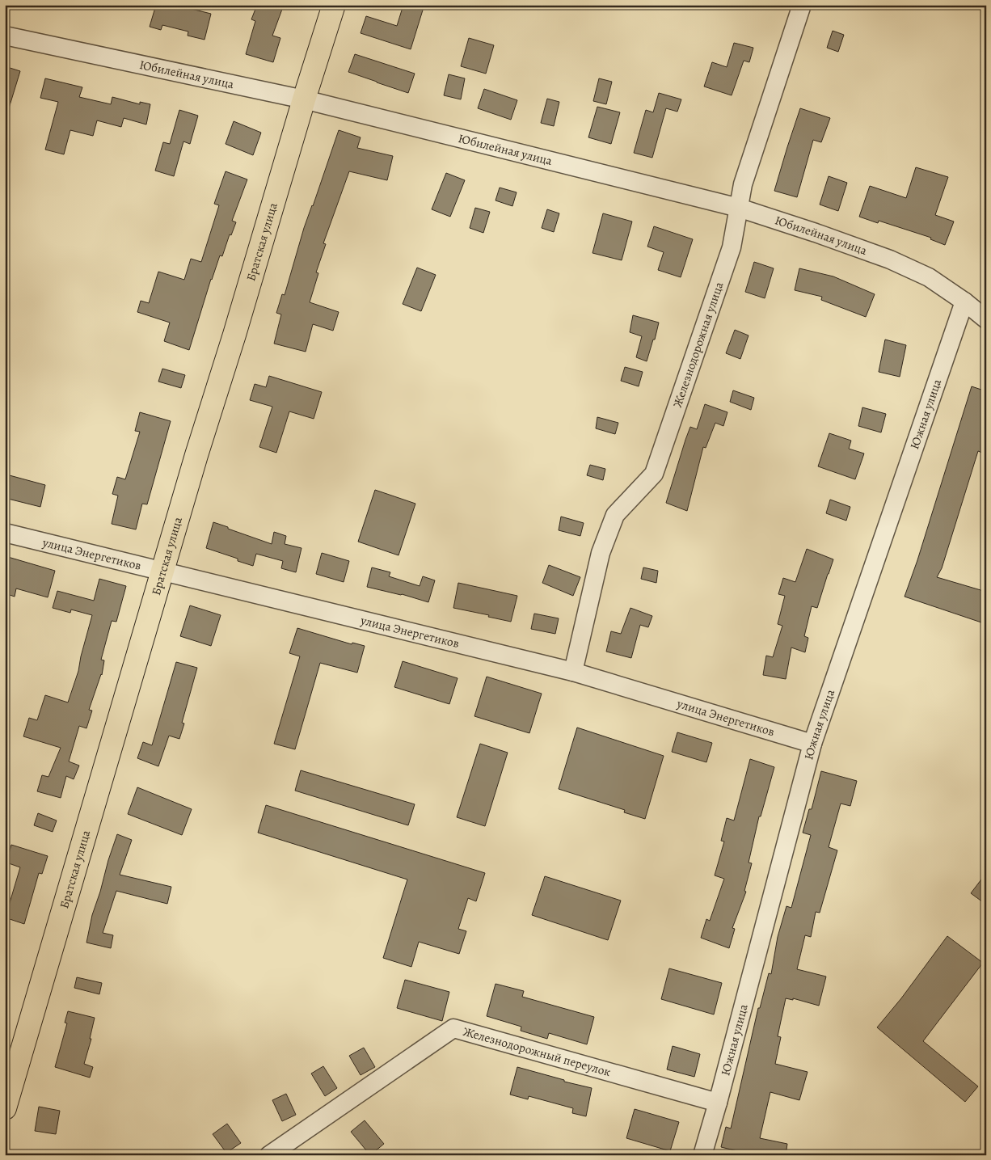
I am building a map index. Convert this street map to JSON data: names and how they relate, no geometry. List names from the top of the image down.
{
  "streets": {
    "main road": ["Братская улица"],
    "street": [
      "Юбилейная улица",
      "Железнодорожная улица",
      "Южная улица",
      "улица Энергетиков",
      "Железнодорожный переулок"
    ]
  },
  "crossings": [
    ["Юбилейная улица", "Братская улица"],
    ["Юбилейная улица", "Железнодорожная улица"],
    ["Юбилейная улица", "Южная улица"],
    ["Братская улица", "улица Энергетиков"],
    ["Железнодорожная улица", "улица Энергетиков"],
    ["Южная улица", "улица Энергетиков"],
    ["Южная улица", "Железнодорожный переулок"]
  ]
}
